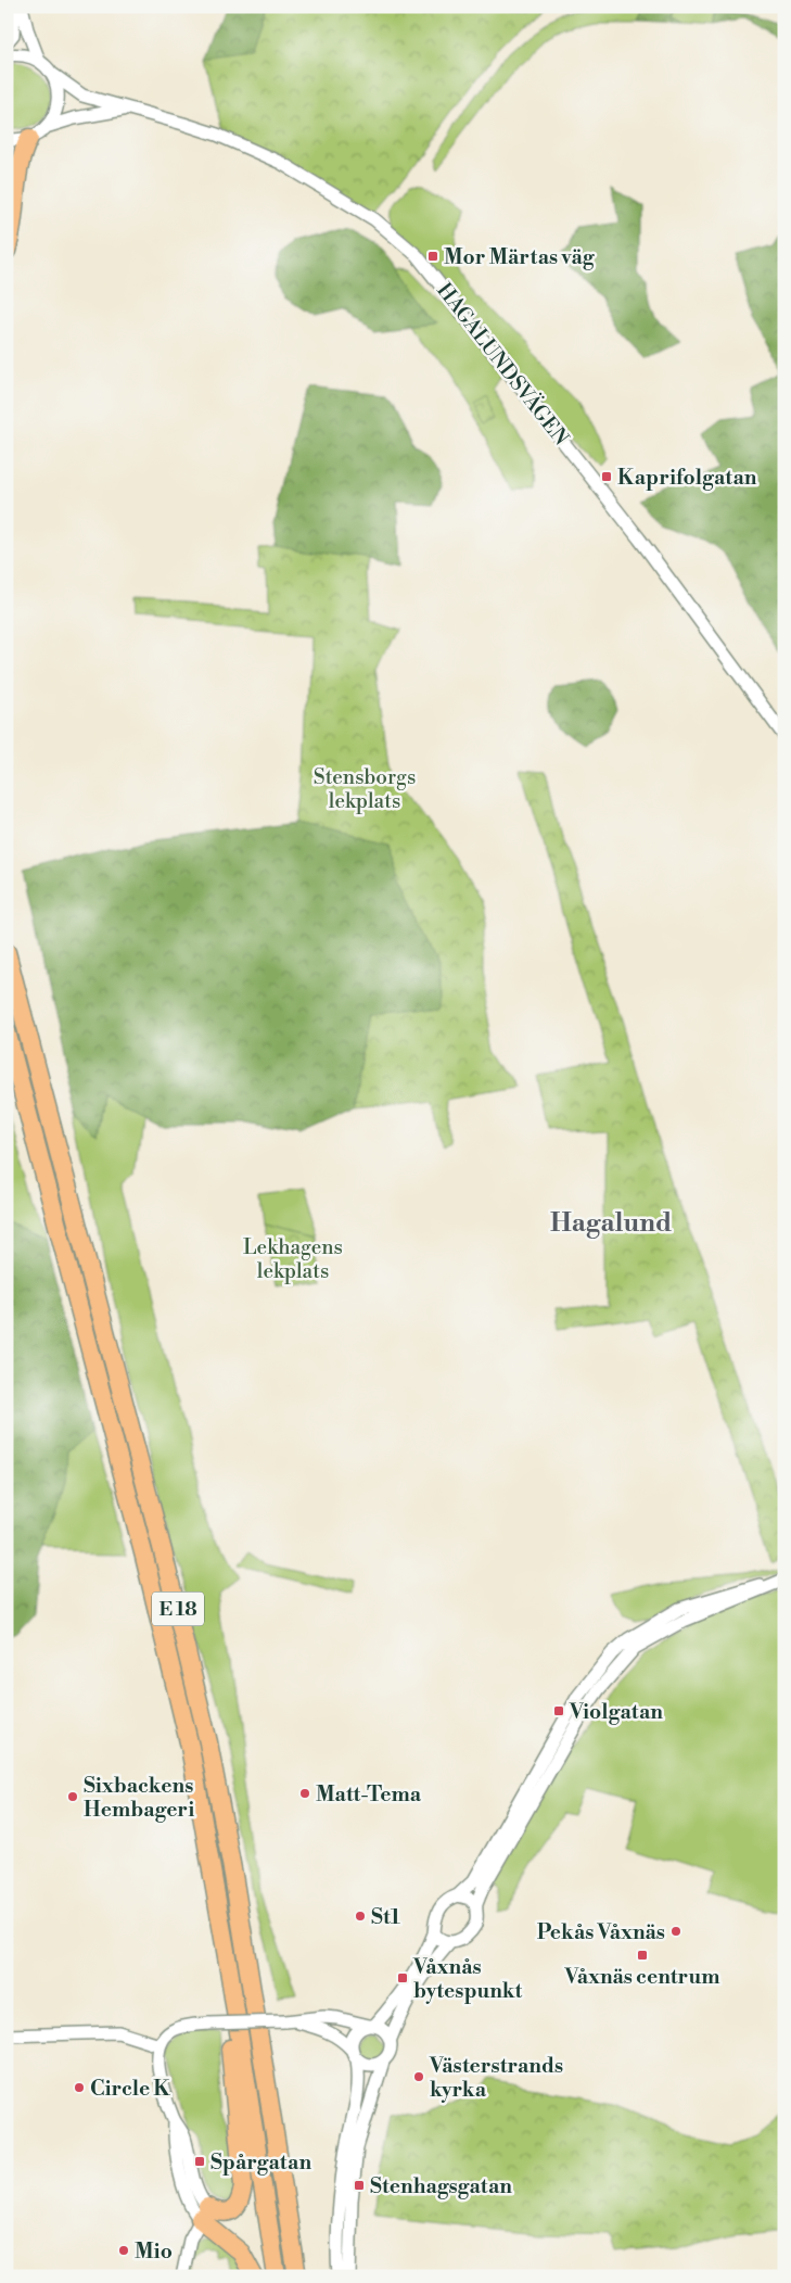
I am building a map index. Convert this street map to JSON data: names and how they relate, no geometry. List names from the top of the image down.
{
  "streets": {
    "highway": ["E 18"],
    "street": ["HAGALUNDSVÄGEN"]
  },
  "districts": ["Hagalund"],
  "parks": ["Stensborgs lekplats", "Lekhagens lekplats"],
  "places": {
    "transit": [
      "Mor Märtas väg",
      "Kaprifolgatan",
      "Violgatan",
      "Våxnäs centrum",
      "Våxnås bytespunkt",
      "Spårgatan",
      "Stenhagsgatan"
    ],
    "other": [
      "Matt-Tema",
      "Sixbackens Hembageri",
      "St1",
      "Pekås Våxnäs",
      "Västerstrands kyrka",
      "Circle K",
      "Mio"
    ]
  }
}
